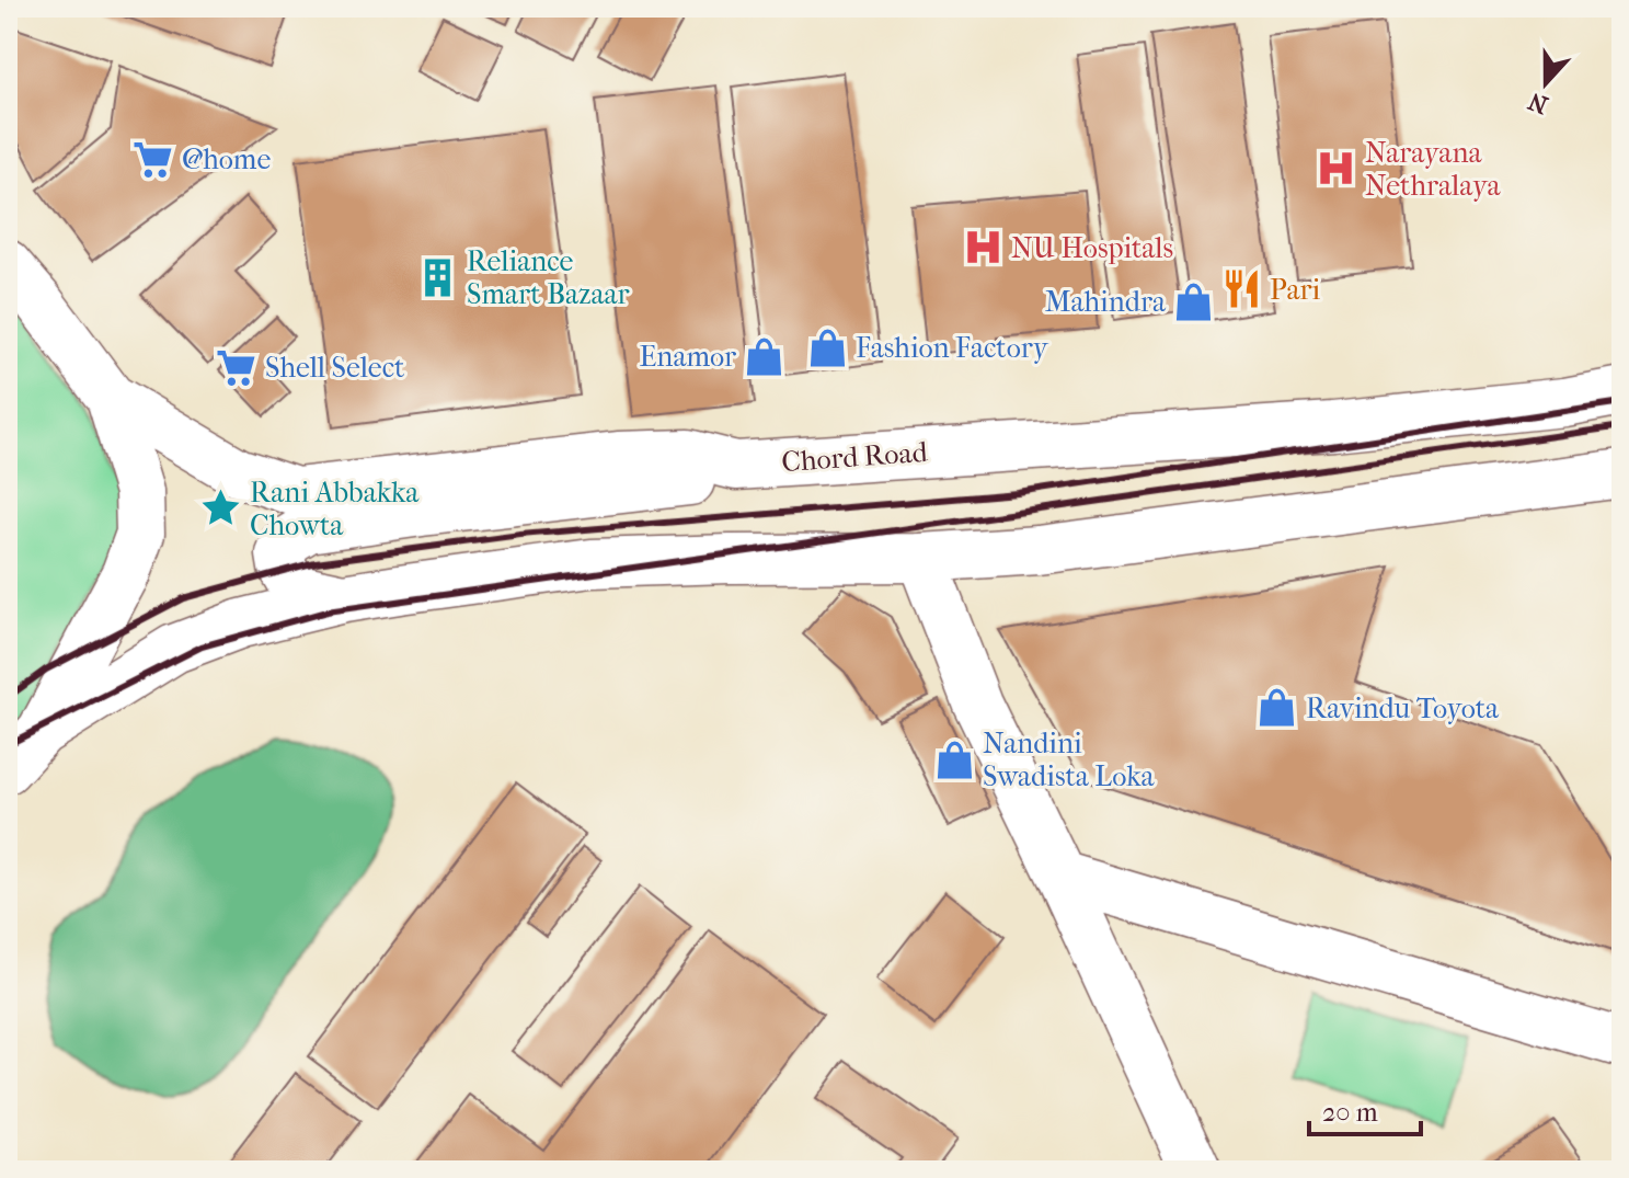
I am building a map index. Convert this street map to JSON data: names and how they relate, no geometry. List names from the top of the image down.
{
  "streets": {
    "main road": ["Chord Road"]
  },
  "places": {
    "supermarket": ["@home", "Shell Select"],
    "hospital": ["Narayana Nethralaya", "NU Hospitals"],
    "building": ["Reliance Smart Bazaar"],
    "restaurant": ["Pari"],
    "shop": [
      "Mahindra",
      "Fashion Factory",
      "Enamor",
      "Ravindu Toyota",
      "Nandini Swadista Loka"
    ],
    "place": ["Rani Abbakka Chowta"]
  },
  "scale_bar": "20 m",
  "north": "bottom"
}
